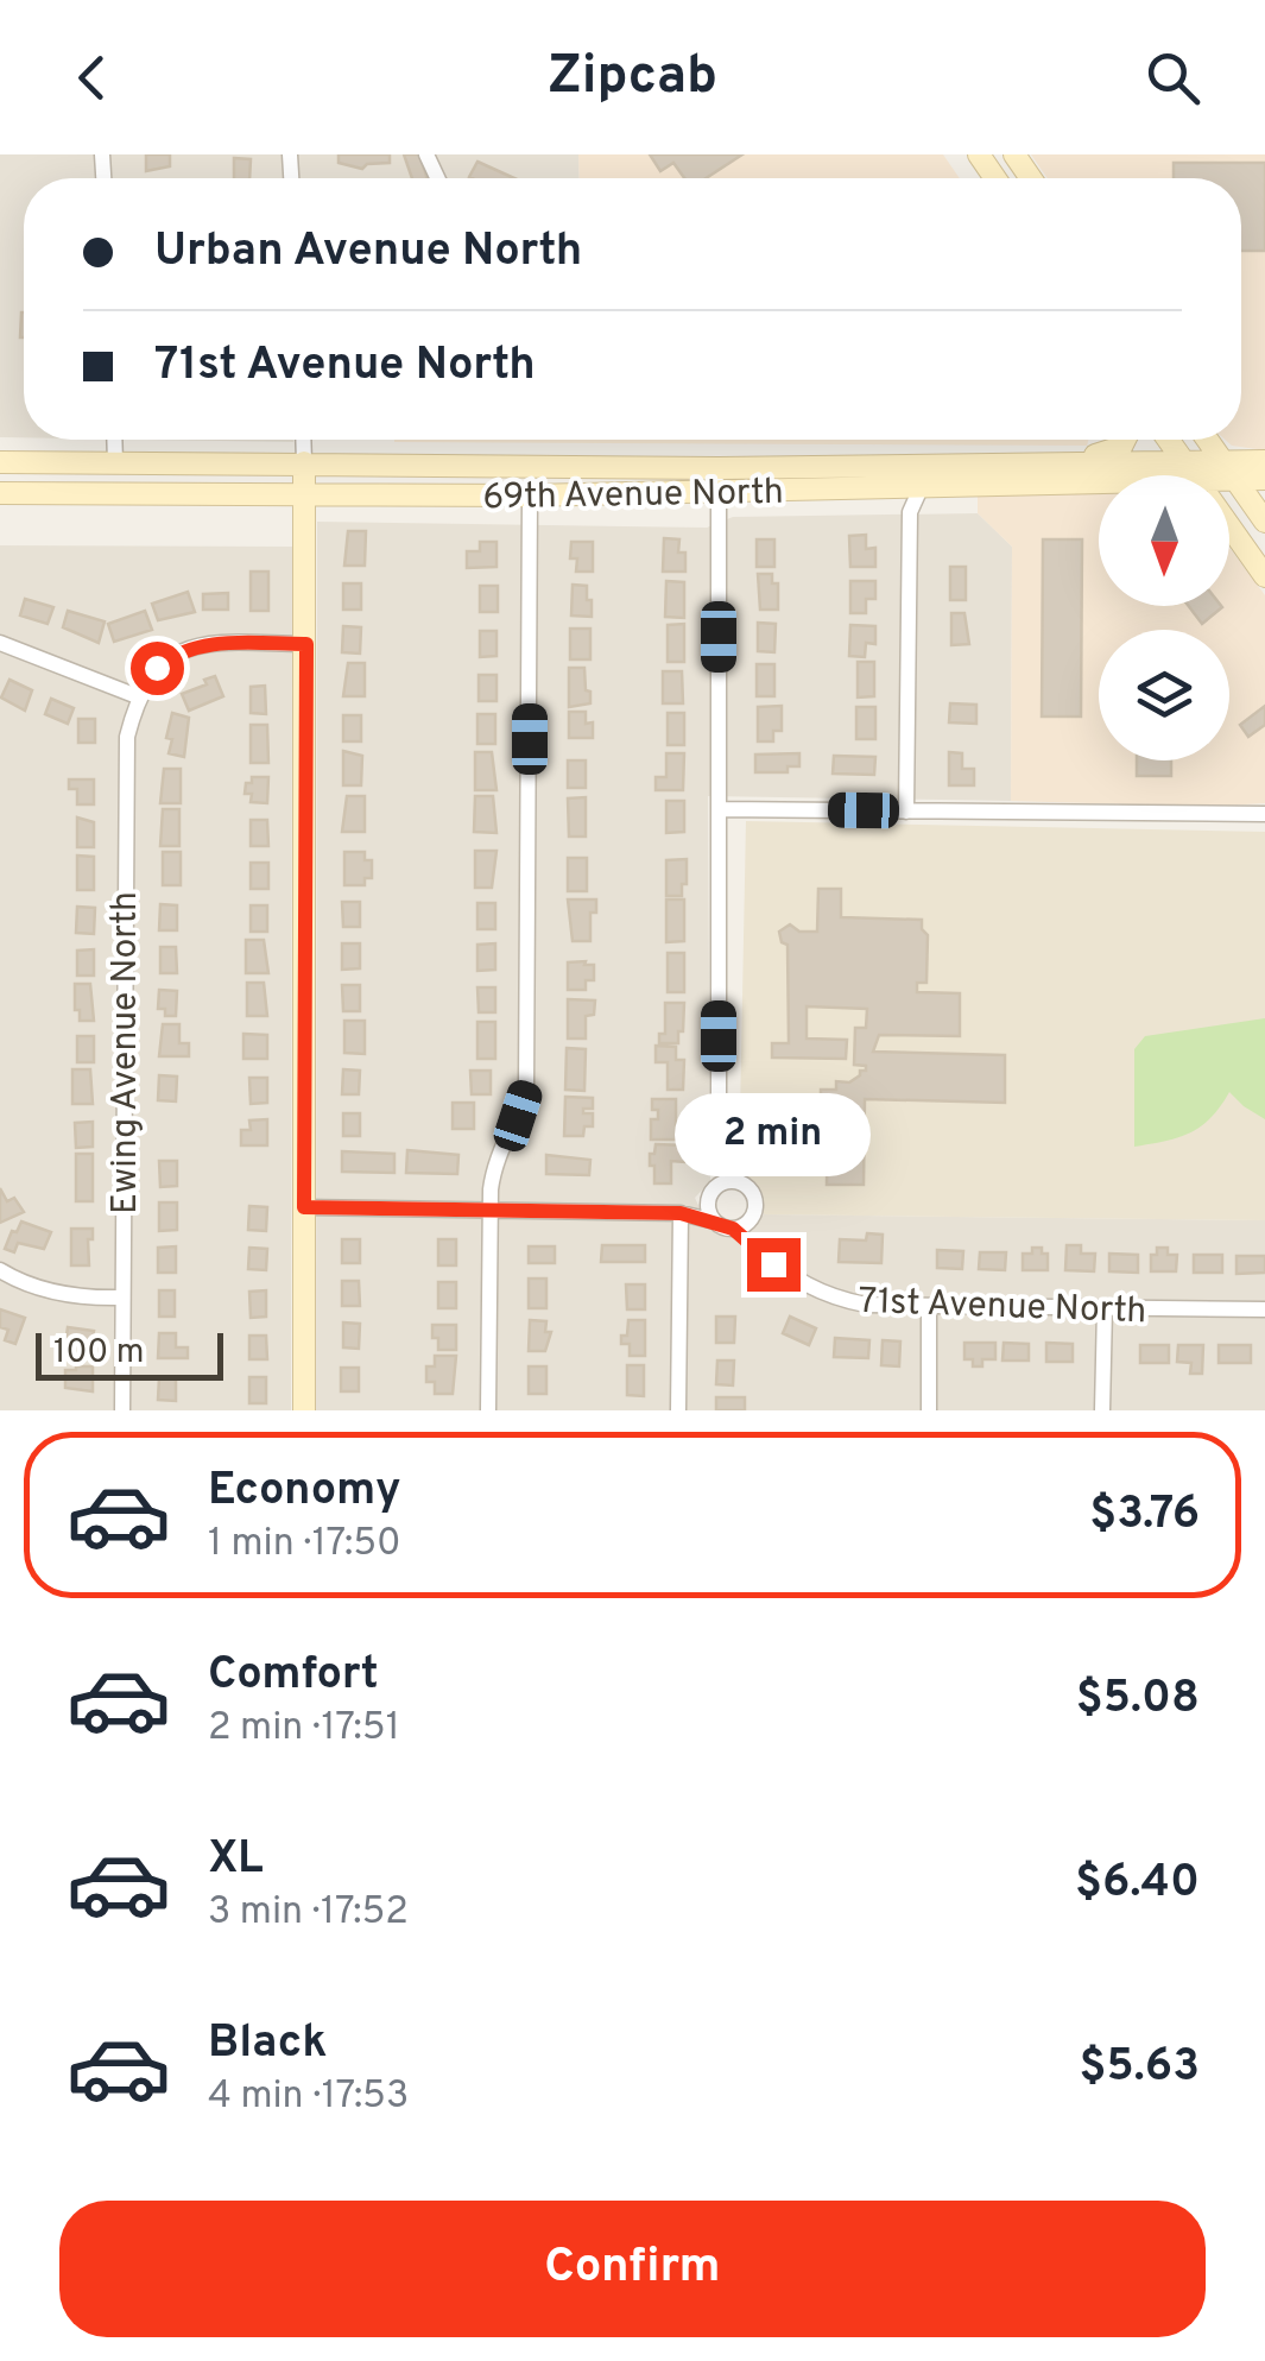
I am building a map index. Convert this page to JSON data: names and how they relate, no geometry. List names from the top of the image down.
{
  "streets": {
    "street": ["69th Avenue North", "Ewing Avenue North", "71st Avenue North"]
  },
  "scale_bar": "100 m",
  "north": "bottom",
  "page": {
    "header": "Zipcab",
    "banner": ["Urban Avenue North", "71st Avenue North"],
    "bubble": "2 min",
    "scale": "100 m",
    "list": [
      {
        "name": "Economy",
        "note": "1 min · 17:50",
        "value": "$3.76"
      },
      {
        "name": "Comfort",
        "note": "2 min · 17:51",
        "value": "$5.08"
      },
      {
        "name": "XL",
        "note": "3 min · 17:52",
        "value": "$6.40"
      },
      {
        "name": "Black",
        "note": "4 min · 17:53",
        "value": "$5.63"
      }
    ],
    "buttons": "Confirm"
  }
}
